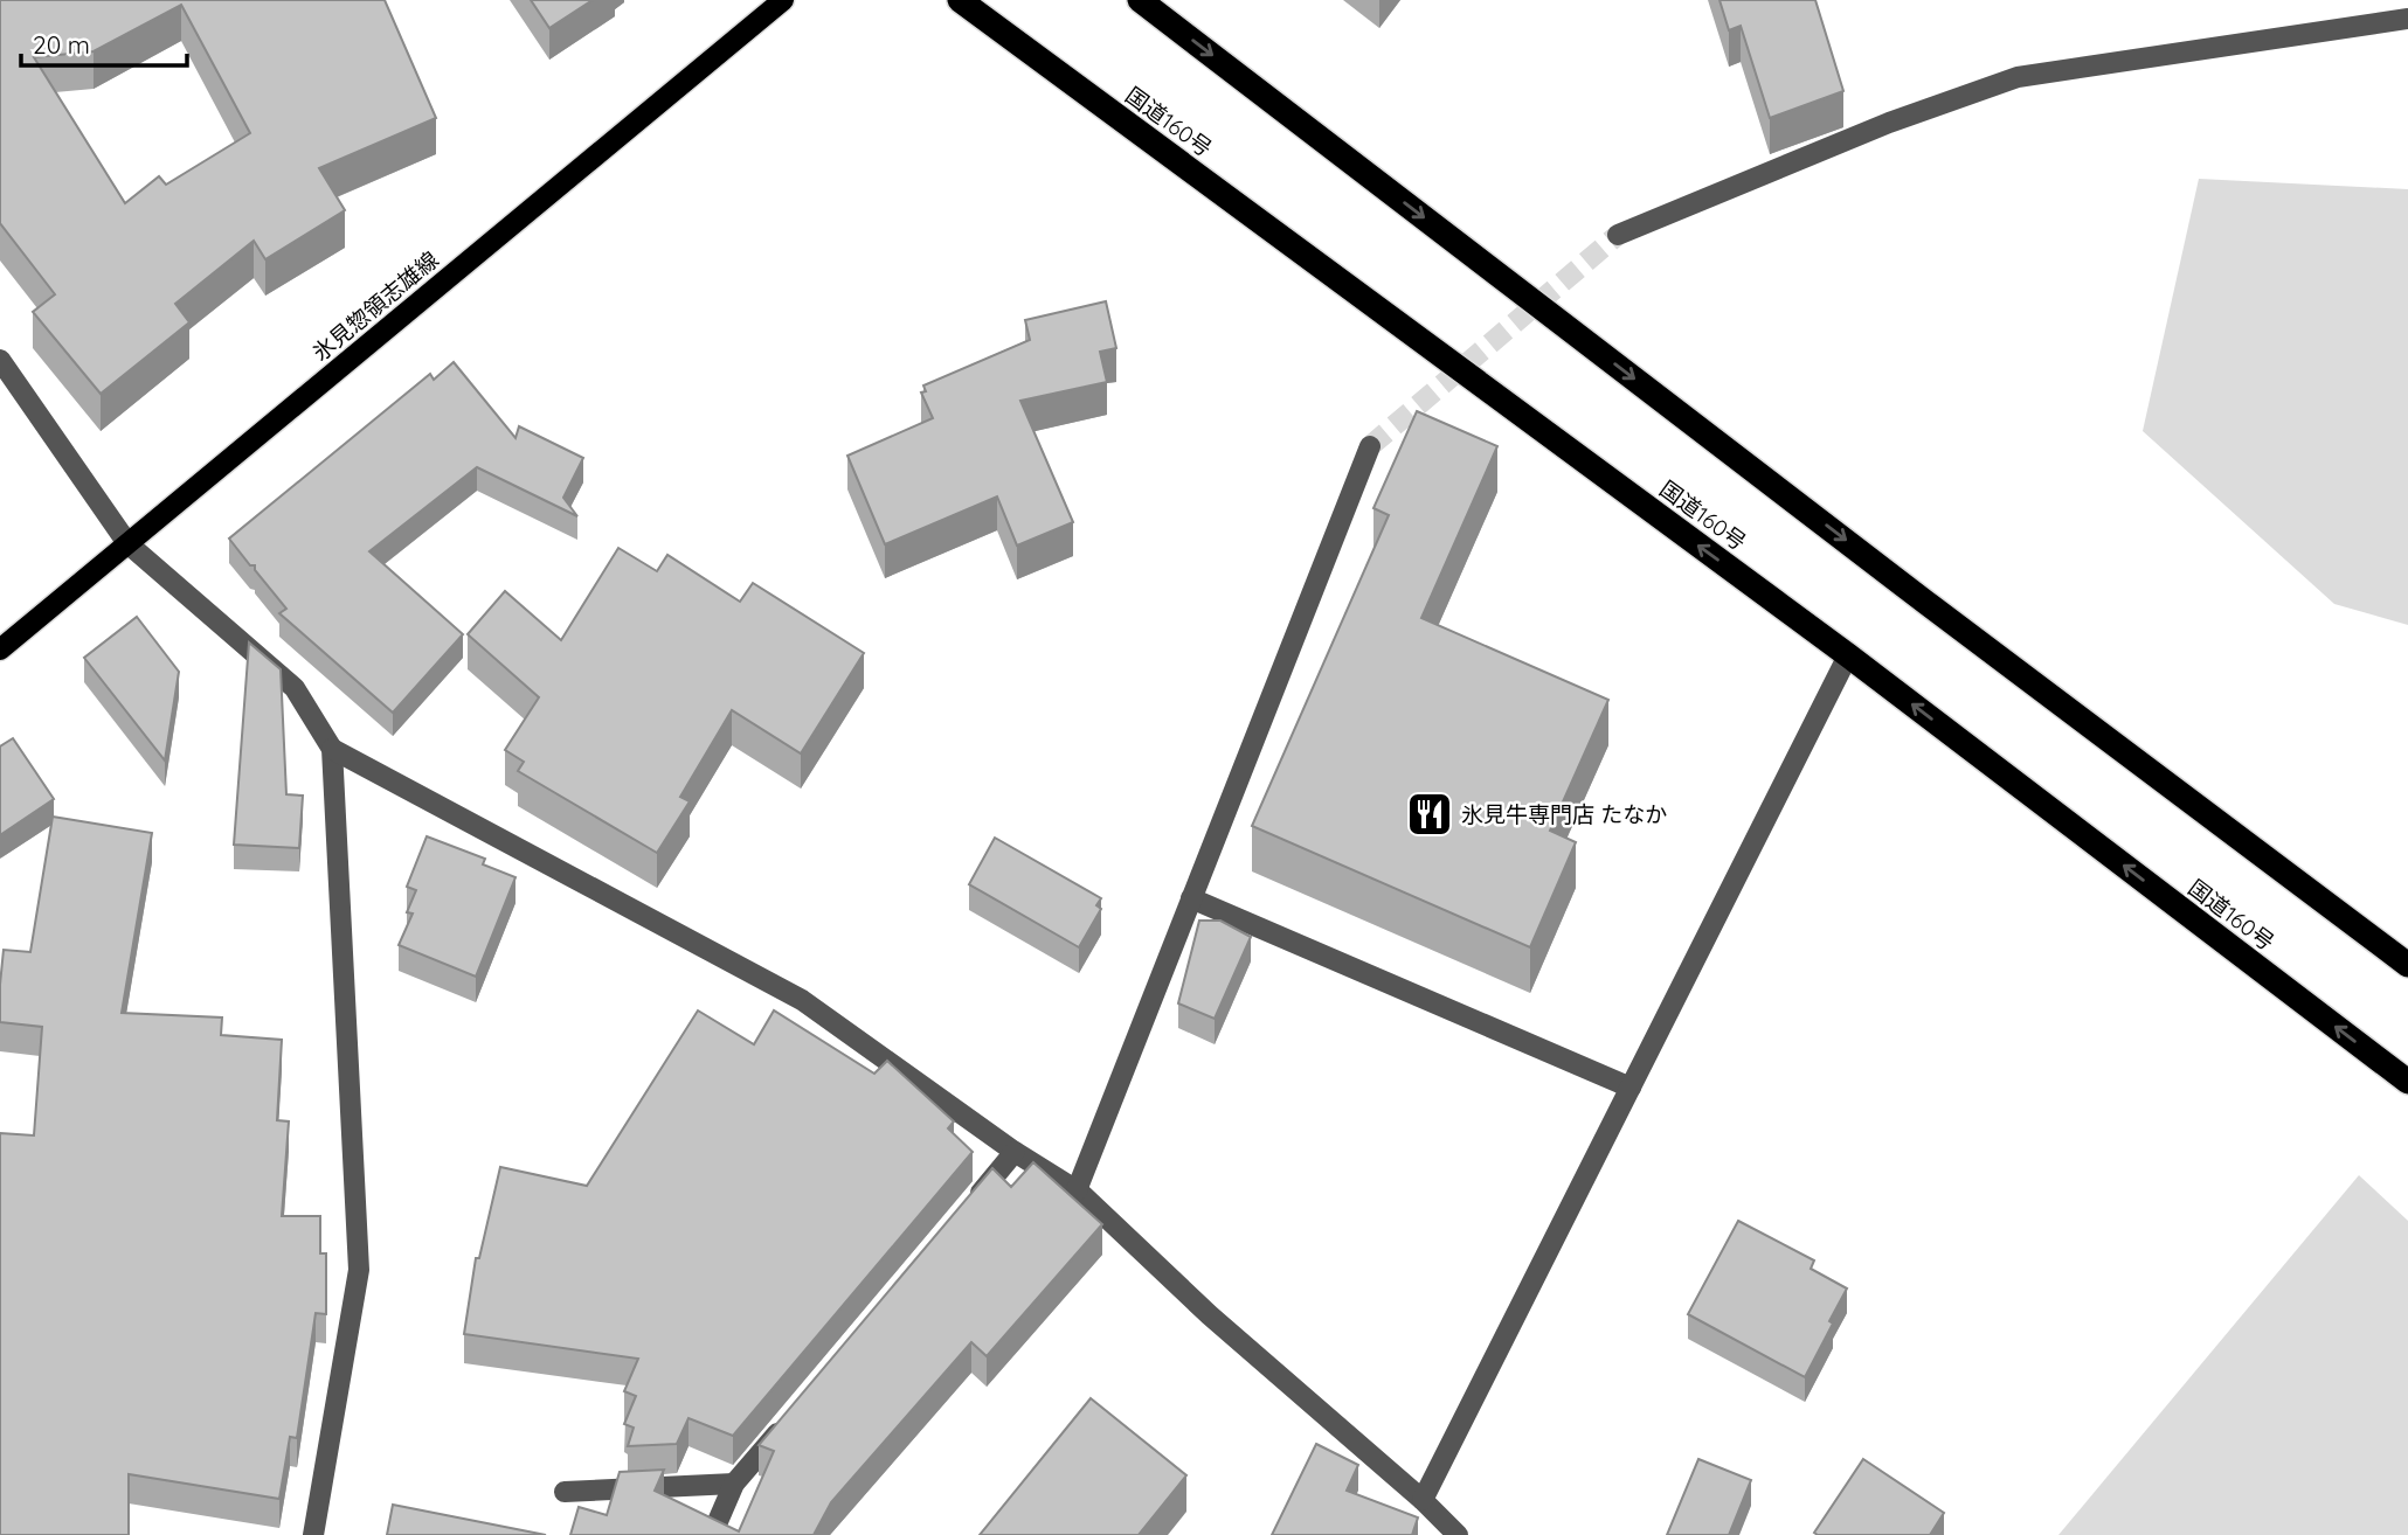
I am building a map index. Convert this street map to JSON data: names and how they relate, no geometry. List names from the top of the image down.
{
  "streets": {
    "highway": ["国道160号"],
    "main road": ["氷見惣領志雄線"]
  },
  "places": {
    "restaurant": ["氷見牛専門店 たなか"]
  },
  "scale_bar": "20 m"
}
